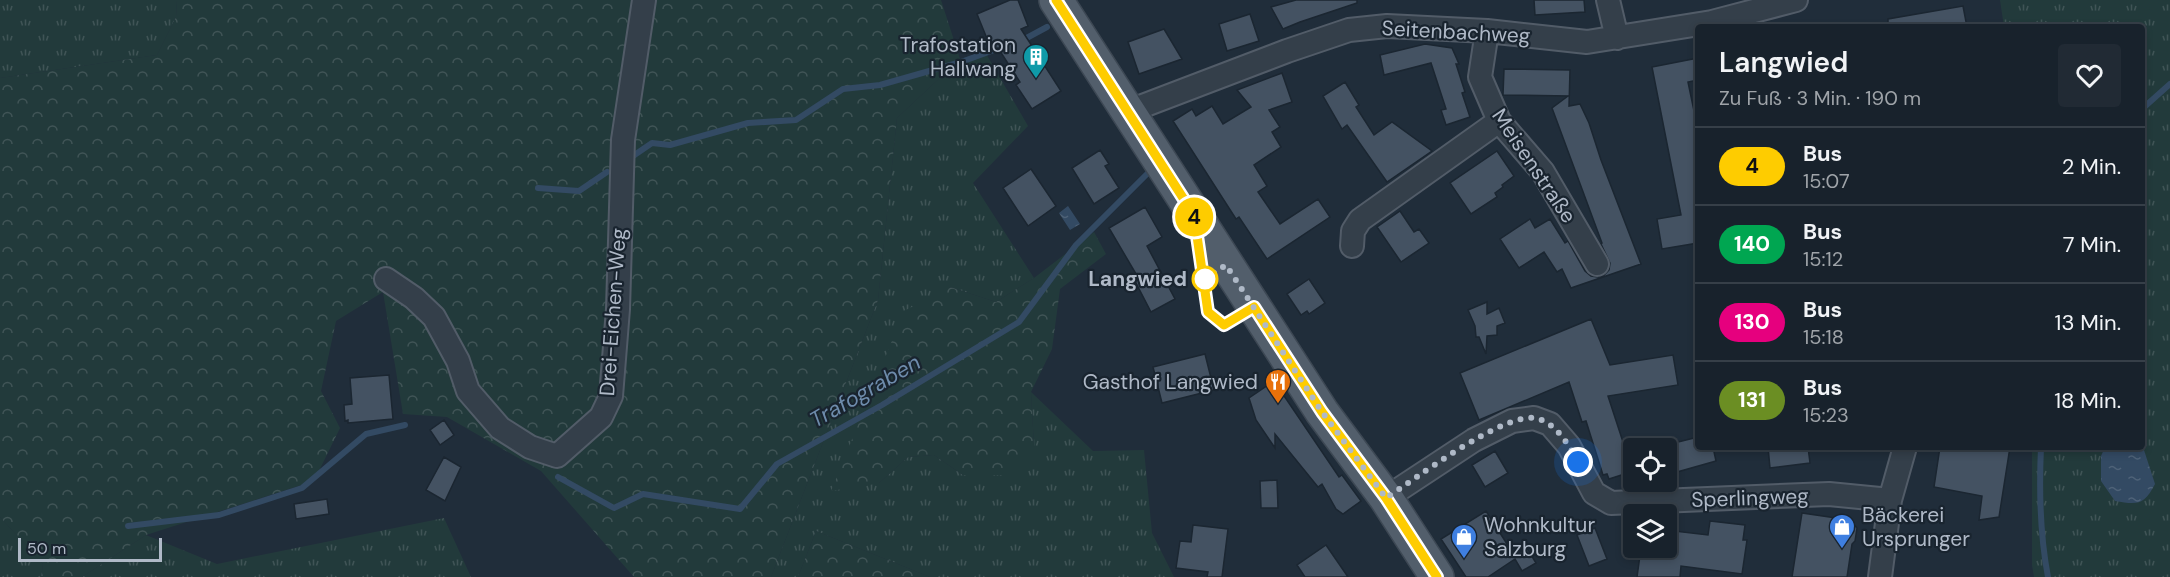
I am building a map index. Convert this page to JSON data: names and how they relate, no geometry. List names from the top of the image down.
{
  "streets": {
    "street": [
      "Seitenbachweg",
      "Meisenstraße",
      "Drei-Eichen-Weg",
      "Sperlingweg"
    ]
  },
  "crossings": [
    ["Seitenbachweg", "Meisenstraße"]
  ],
  "water": ["Trafograben"],
  "places": {
    "building": ["Trafostation Hallwang"],
    "other": ["Langwied"],
    "restaurant": ["Gasthof Langwied"],
    "shop": ["Bäckerei Ursprunger", "Wohnkultur Salzburg"]
  },
  "lines": ["bus line 4"],
  "scale_bar": "50 m",
  "page": {
    "on_map": "4",
    "heading": ["Langwied", "Zu Fuß · 3 Min. · 190 m"],
    "list": [
      {
        "mark": "4",
        "name": "Bus",
        "note": "15:07",
        "value": "2 Min."
      },
      {
        "mark": "140",
        "name": "Bus",
        "note": "15:12",
        "value": "7 Min."
      },
      {
        "mark": "130",
        "name": "Bus",
        "note": "15:18",
        "value": "13 Min."
      },
      {
        "mark": "131",
        "name": "Bus",
        "note": "15:23",
        "value": "18 Min."
      }
    ],
    "scale": "50 m"
  }
}
